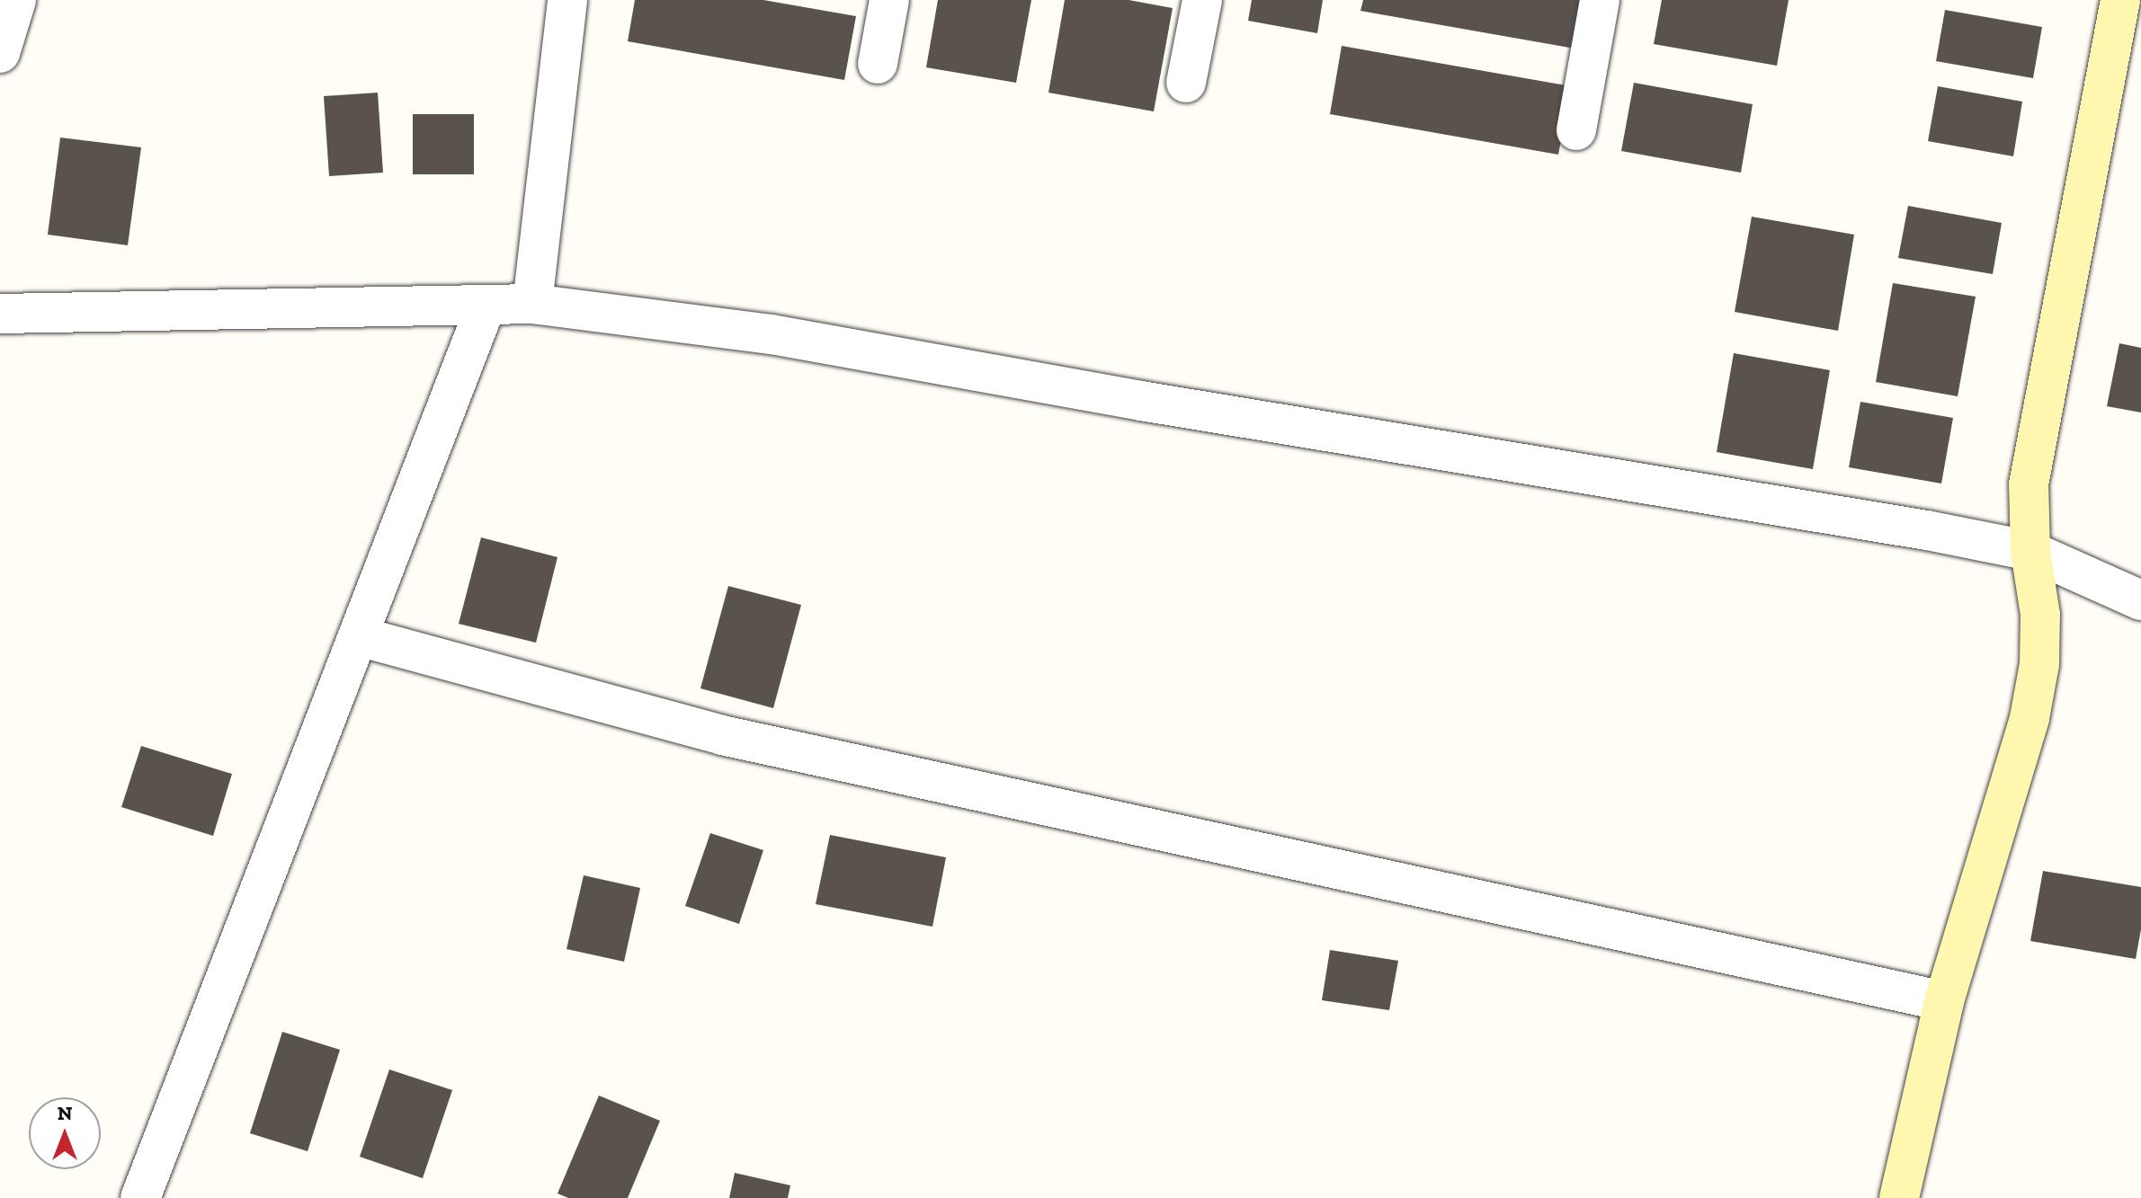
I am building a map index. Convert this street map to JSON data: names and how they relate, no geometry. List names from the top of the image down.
{
  "north": "top"
}
